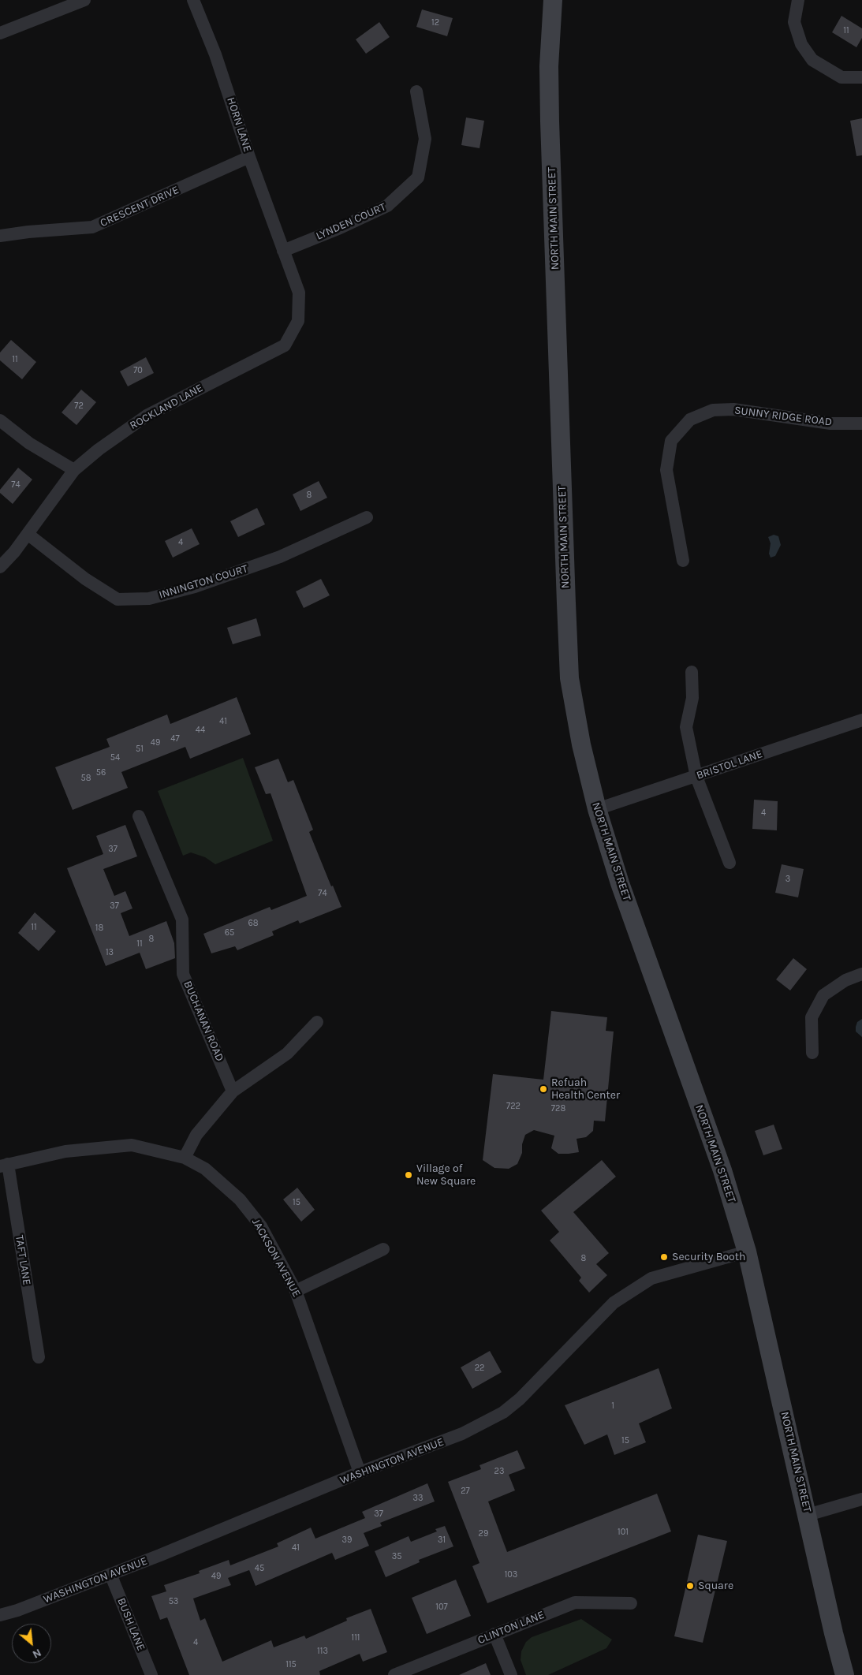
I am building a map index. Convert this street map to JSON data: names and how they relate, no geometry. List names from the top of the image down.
{
  "streets": {
    "main road": ["NORTH MAIN STREET"],
    "street": [
      "HORN LANE",
      "CRESCENT DRIVE",
      "LYNDEN COURT",
      "ROCKLAND LANE",
      "SUNNY RIDGE ROAD",
      "INNINGTON COURT",
      "BRISTOL LANE",
      "BUCHANAN ROAD",
      "JACKSON AVENUE",
      "TAFT LANE",
      "WASHINGTON AVENUE",
      "BUSH LANE",
      "CLINTON LANE"
    ]
  },
  "crossings": [
    ["HORN LANE", "CRESCENT DRIVE"],
    ["HORN LANE", "LYNDEN COURT"],
    ["HORN LANE", "ROCKLAND LANE"],
    ["NORTH MAIN STREET", "BRISTOL LANE"],
    ["NORTH MAIN STREET", "WASHINGTON AVENUE"],
    ["LYNDEN COURT", "ROCKLAND LANE"],
    ["ROCKLAND LANE", "INNINGTON COURT"],
    ["JACKSON AVENUE", "TAFT LANE"],
    ["JACKSON AVENUE", "WASHINGTON AVENUE"],
    ["WASHINGTON AVENUE", "BUSH LANE"]
  ],
  "places": [
    "Refuah Health Center",
    "Village of New Square",
    "Security Booth",
    "Square"
  ],
  "house_numbers": [
    "12",
    "11",
    "11",
    "70",
    "72",
    "74",
    "8",
    "4",
    "41",
    "44",
    "47",
    "49",
    "51",
    "54",
    "56",
    "58",
    "4",
    "37",
    "3",
    "74",
    "37",
    "68",
    "11",
    "18",
    "65",
    "8",
    "11",
    "13",
    "722",
    "728",
    "15",
    "8",
    "22",
    "1",
    "15",
    "23",
    "27",
    "33",
    "37",
    "101",
    "29",
    "39",
    "31",
    "41",
    "35",
    "45",
    "103",
    "49",
    "53",
    "107",
    "111",
    "4",
    "113",
    "115"
  ],
  "north": "bottom right"
}
